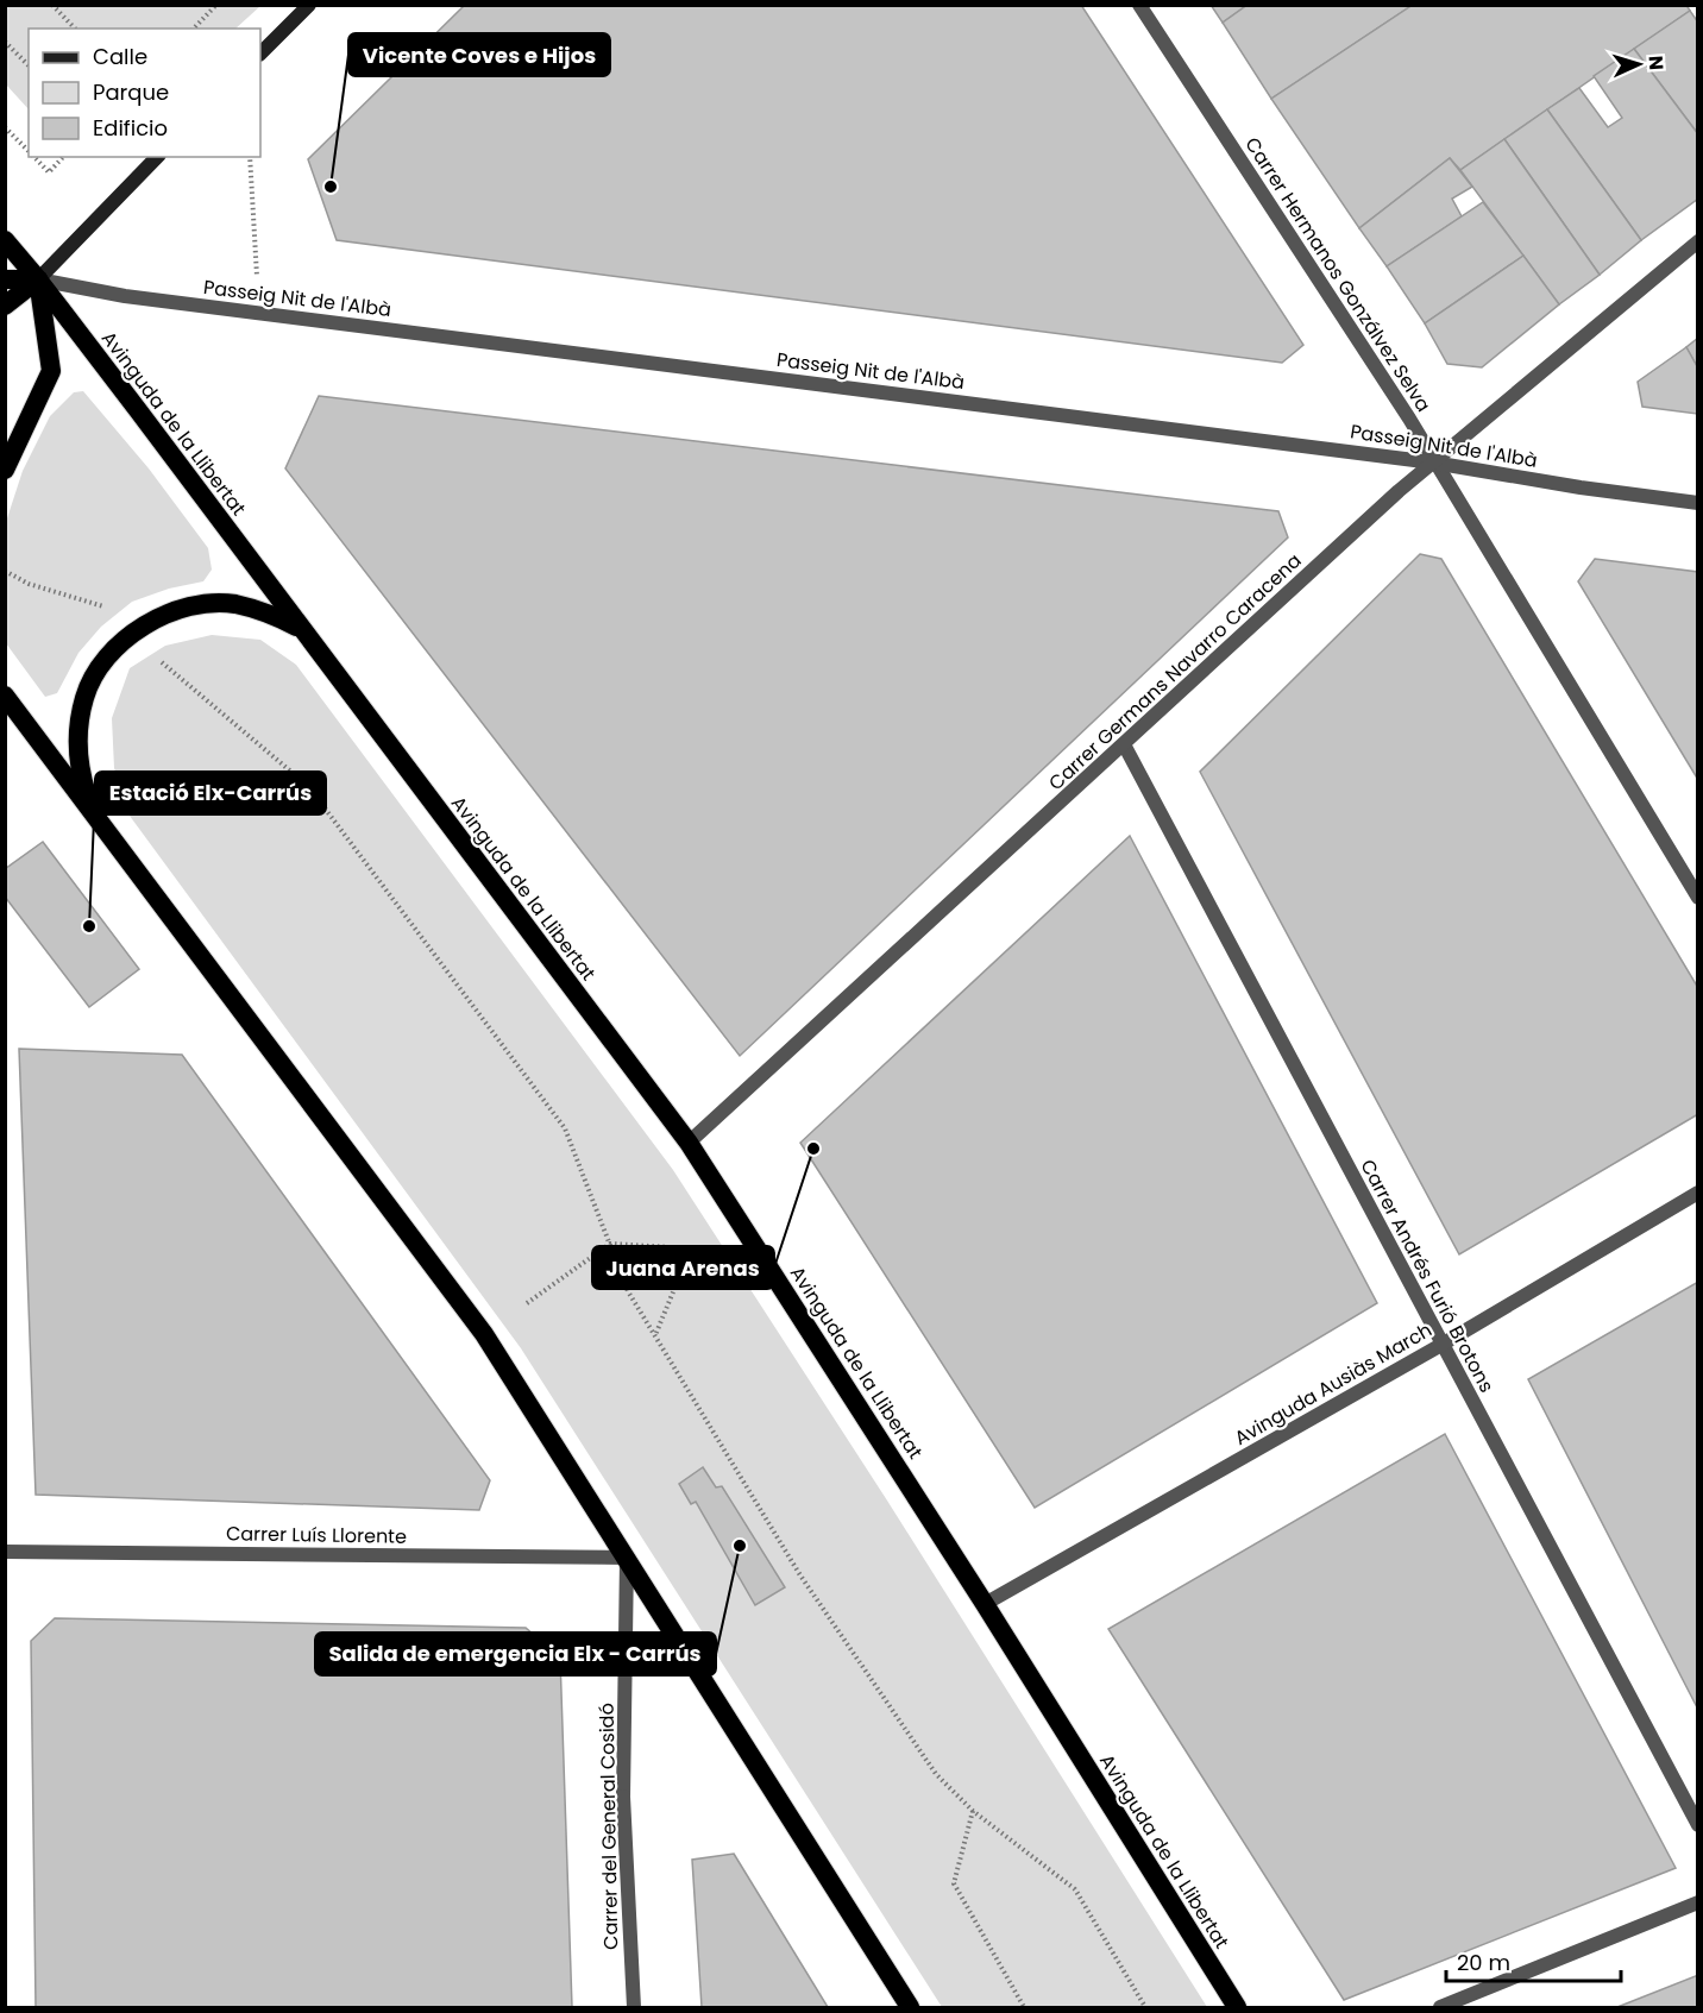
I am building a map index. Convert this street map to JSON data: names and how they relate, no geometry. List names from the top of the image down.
{
  "streets": {
    "highway": ["Avinguda de la Llibertat"],
    "street": [
      "Carrer Hermanos Gonzálvez Selva",
      "Passeig Nit de l'Albà",
      "Carrer Germans Navarro Caracena",
      "Carrer Andrés Furió Brotons",
      "Avinguda Ausiàs March",
      "Carrer Luís Llorente",
      "Carrer del General Cosidó"
    ]
  },
  "crossings": [
    ["Carrer Hermanos Gonzálvez Selva", "Passeig Nit de l'Albà"],
    ["Carrer Hermanos Gonzálvez Selva", "Carrer Germans Navarro Caracena"],
    ["Passeig Nit de l'Albà", "Avinguda de la Llibertat"],
    ["Passeig Nit de l'Albà", "Carrer Germans Navarro Caracena"],
    ["Avinguda de la Llibertat", "Carrer Germans Navarro Caracena"],
    ["Avinguda de la Llibertat", "Avinguda Ausiàs March"],
    ["Avinguda de la Llibertat", "Carrer Luís Llorente"],
    ["Avinguda de la Llibertat", "Carrer del General Cosidó"],
    ["Carrer Germans Navarro Caracena", "Carrer Andrés Furió Brotons"],
    ["Carrer Andrés Furió Brotons", "Avinguda Ausiàs March"],
    ["Carrer Luís Llorente", "Carrer del General Cosidó"]
  ],
  "places": [
    "Vicente Coves e Hijos",
    "Estació Elx-Carrús",
    "Juana Arenas",
    "Salida de emergencia Elx - Carrús"
  ],
  "legend": ["Calle", "Parque", "Edificio"],
  "scale_bar": "20 m",
  "north": "right"
}
